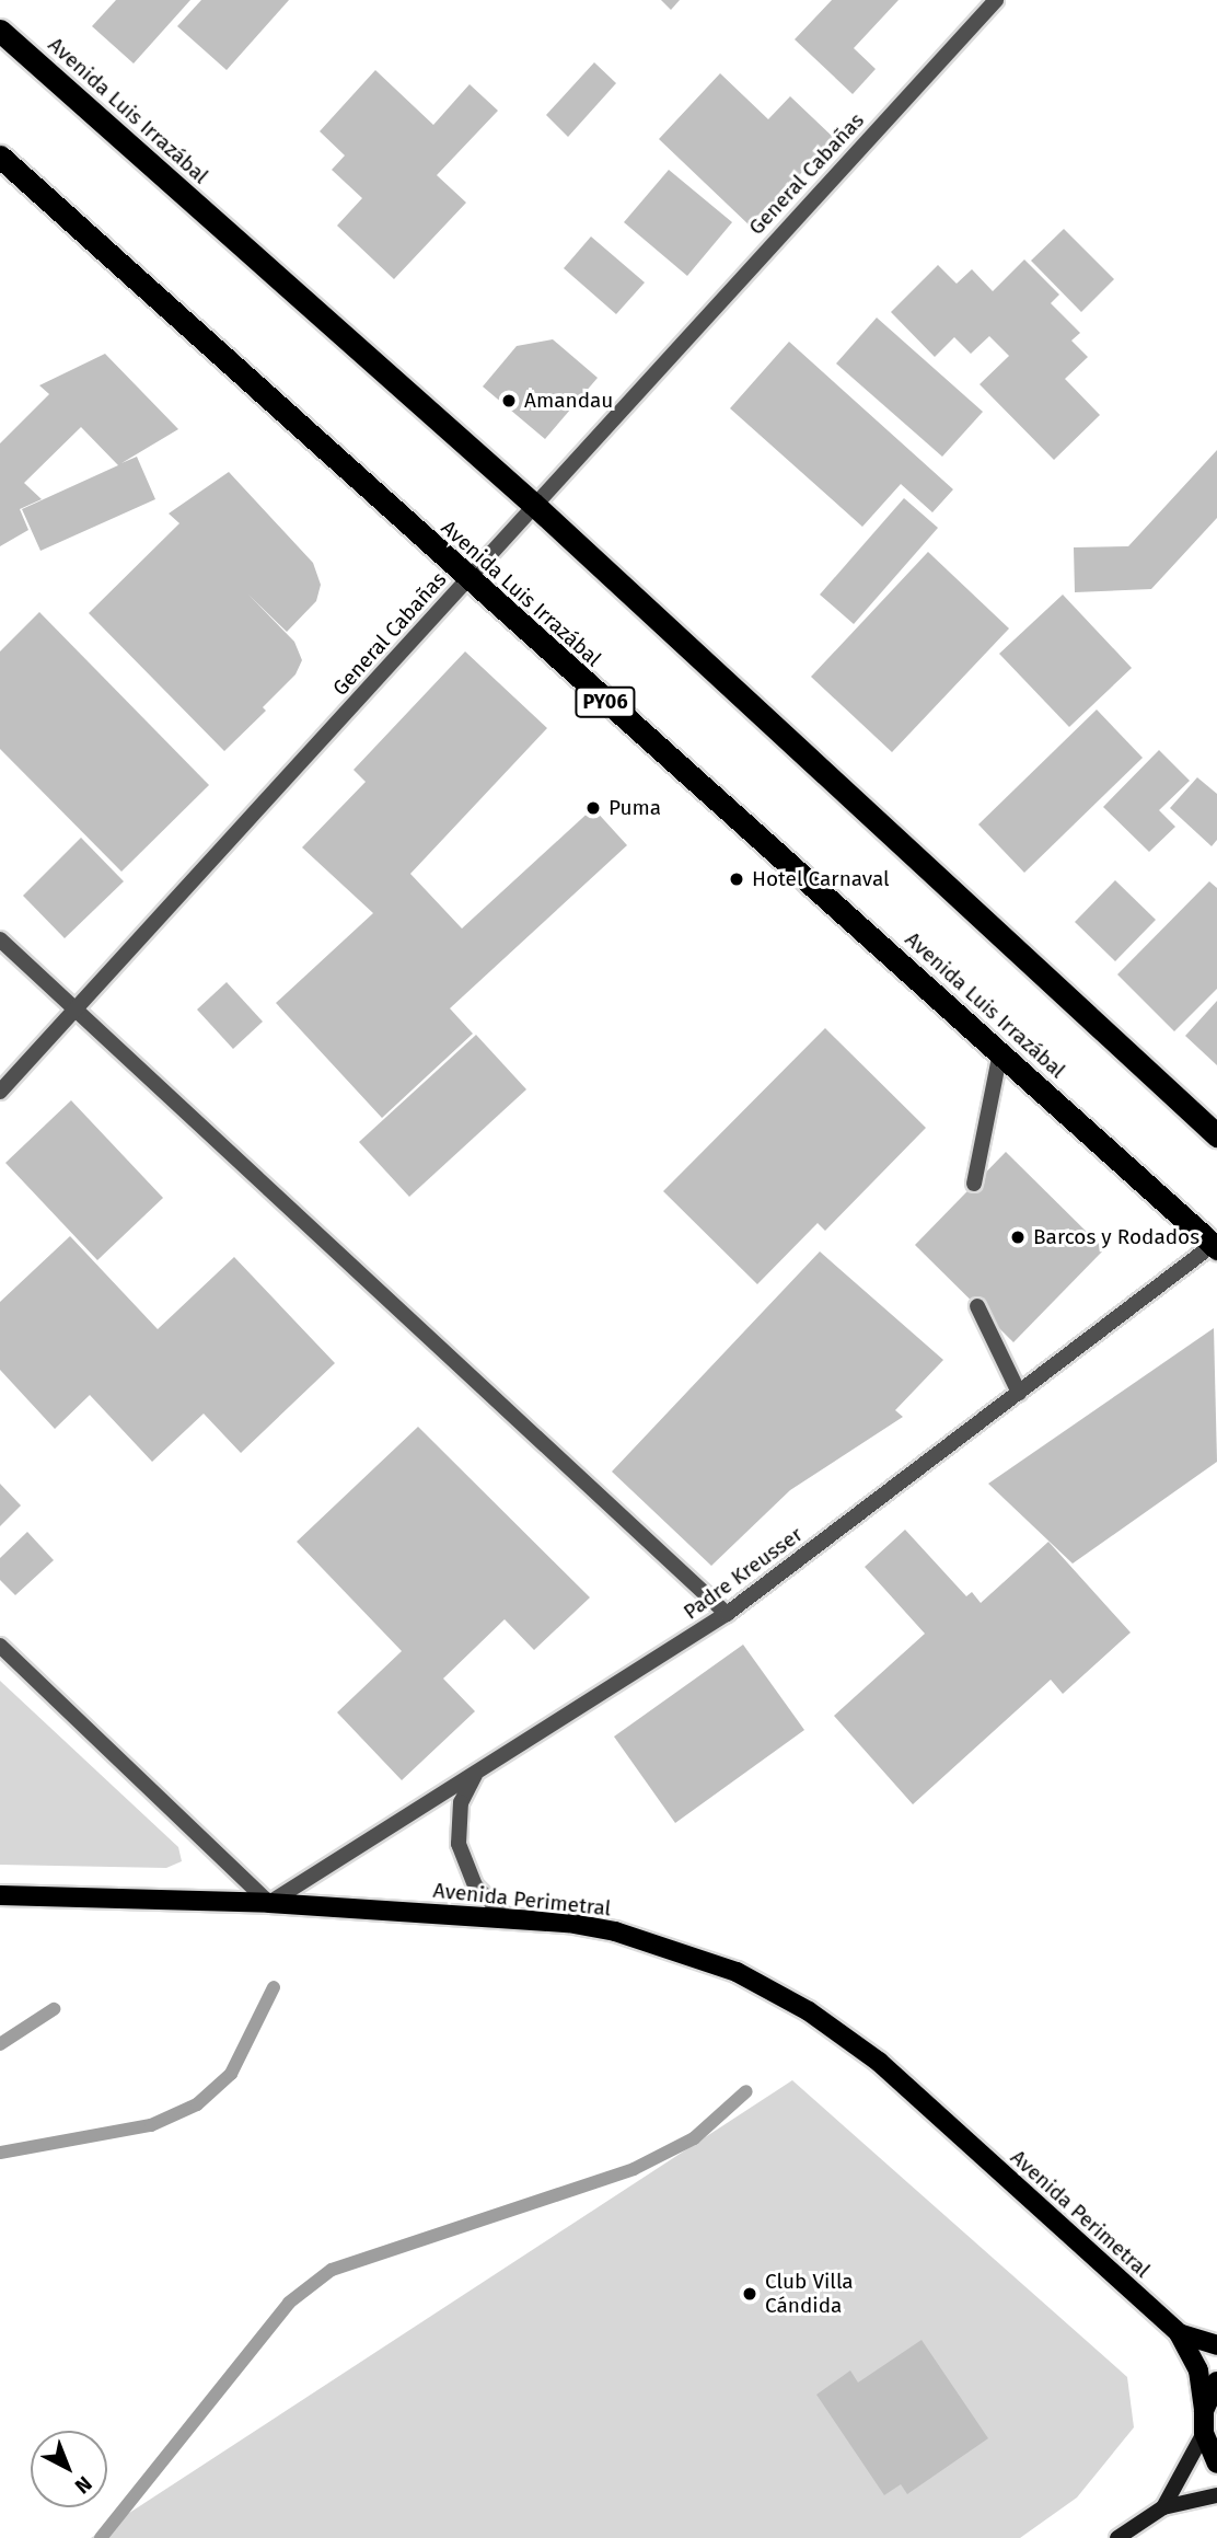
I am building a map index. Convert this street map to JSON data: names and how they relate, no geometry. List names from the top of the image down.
{
  "streets": {
    "highway": ["Avenida Luis Irrazábal", "PY06"],
    "main road": ["Avenida Perimetral"],
    "street": ["General Cabañas", "Padre Kreusser"]
  },
  "crossings": [
    ["Avenida Luis Irrazábal", "General Cabañas"],
    ["Avenida Luis Irrazábal", "Padre Kreusser"],
    ["Padre Kreusser", "Avenida Perimetral"]
  ],
  "places": [
    "Amandau",
    "Puma",
    "Hotel Carnaval",
    "Barcos y Rodados",
    "Club Villa Cándida"
  ],
  "north": "bottom right"
}
